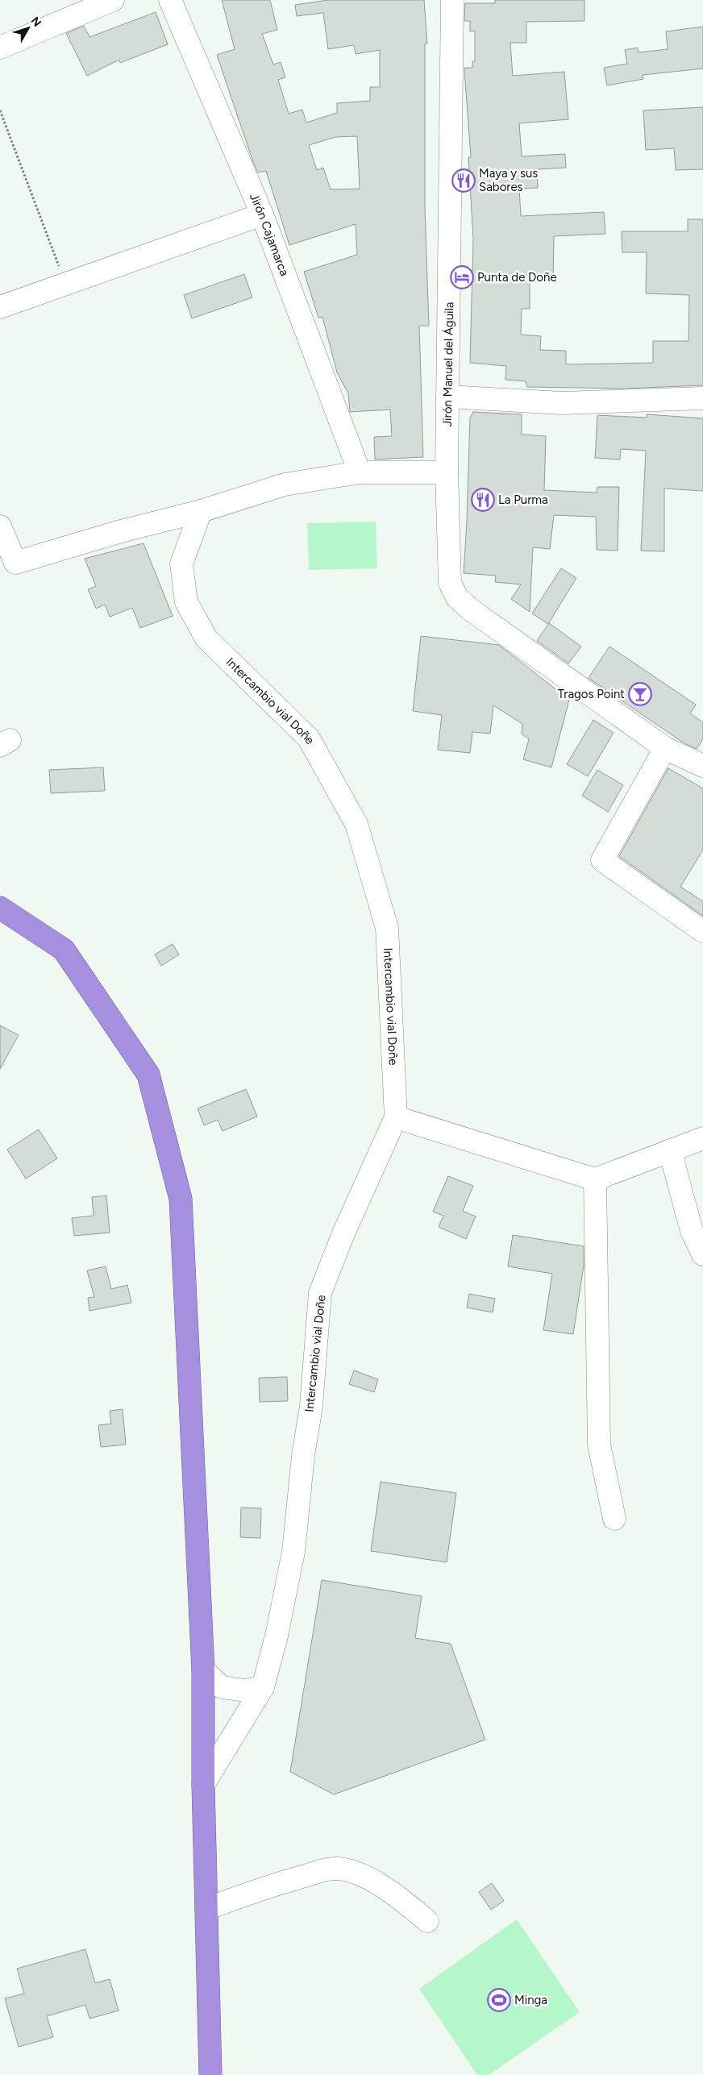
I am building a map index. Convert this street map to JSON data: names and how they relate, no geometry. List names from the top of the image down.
{
  "streets": {
    "street": ["Jirón Cajamarca", "Jirón Manuel del Águila", "Intercambio vial Doñe"]
  },
  "places": {
    "restaurant": ["Maya y sus Sabores", "La Purma"],
    "hotel": ["Punta de Doñe"],
    "bar": ["Tragos Point"],
    "sports": ["Minga"]
  },
  "north": "top right"
}
